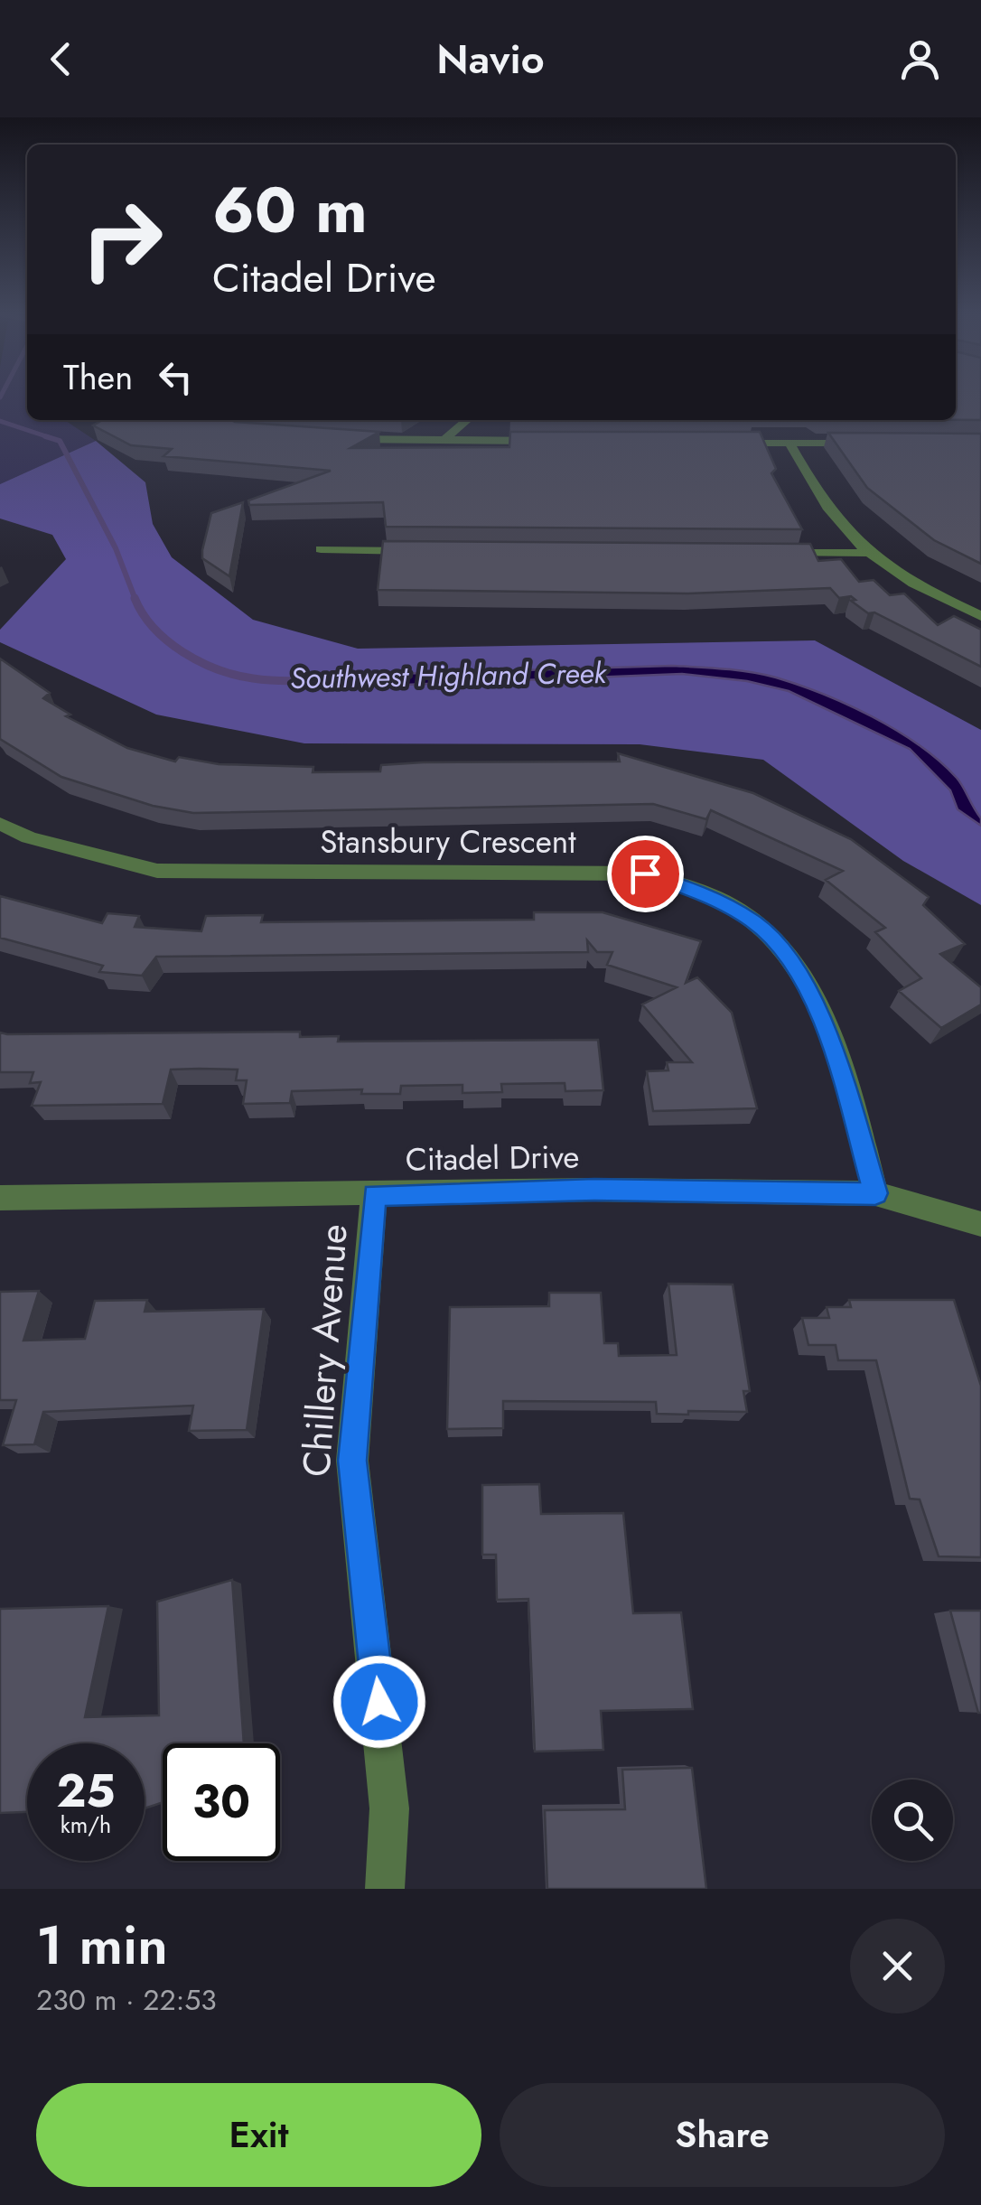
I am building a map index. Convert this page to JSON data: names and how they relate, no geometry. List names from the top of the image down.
{
  "streets": {
    "street": ["Stansbury Crescent", "Citadel Drive", "Chillery Avenue"]
  },
  "crossings": [
    ["Stansbury Crescent", "Citadel Drive"],
    ["Citadel Drive", "Chillery Avenue"]
  ],
  "water": ["Southwest Highland Creek"],
  "page": {
    "header": "Navio",
    "turn": ["60 m", "Citadel Drive"],
    "then": "Then",
    "speed": "25 km/h",
    "limit": "30",
    "heading": ["1 min", "230 m · 22:53"],
    "buttons": ["Exit", "Share"]
  }
}
